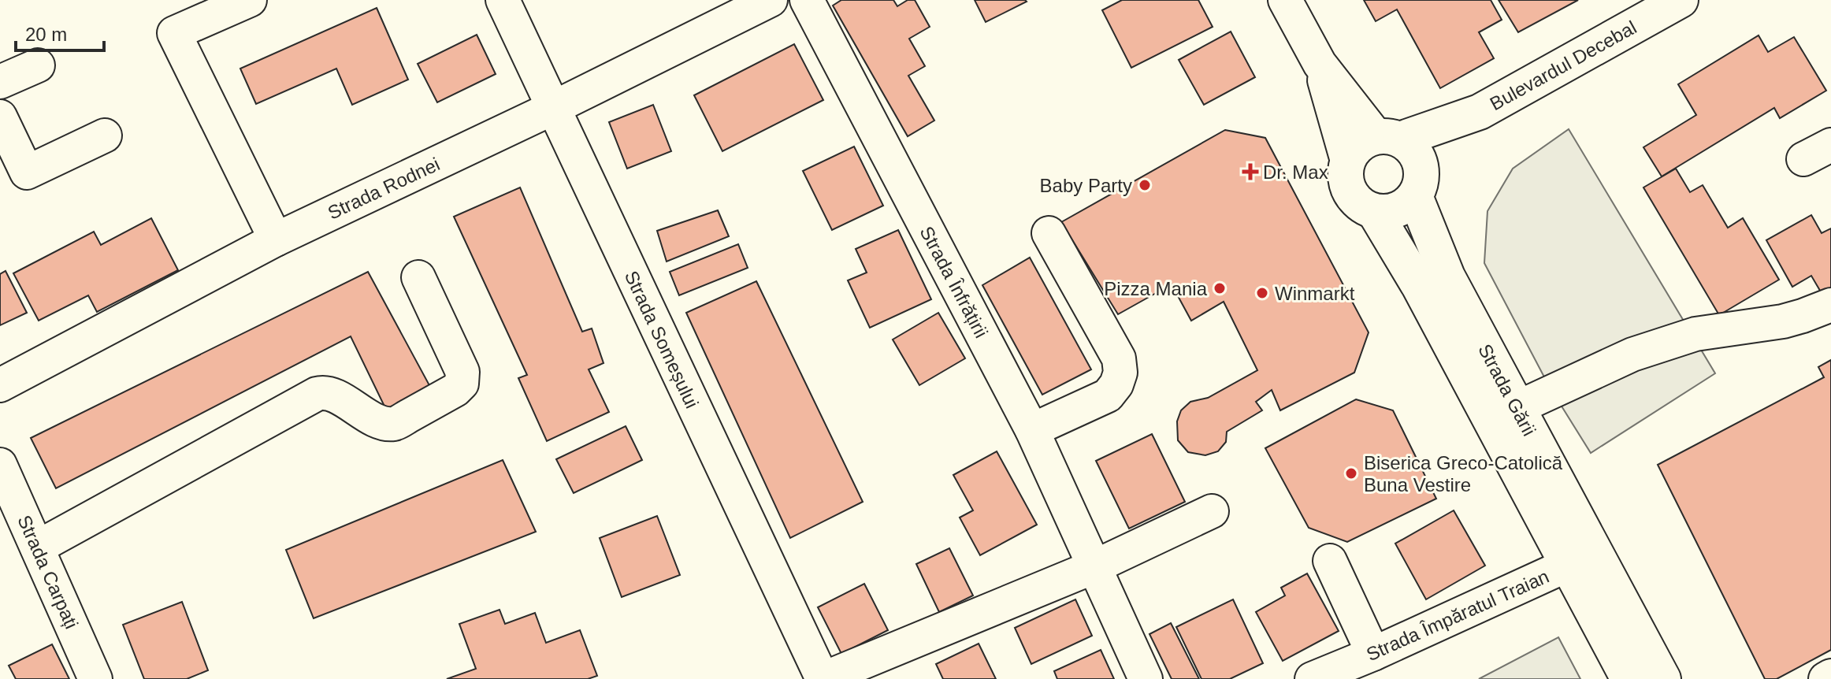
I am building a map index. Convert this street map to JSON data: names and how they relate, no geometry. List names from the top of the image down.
{
  "streets": {
    "main road": ["Bulevardul Decebal", "Strada Gării"],
    "street": [
      "Strada Rodnei",
      "Strada Înfrățirii",
      "Strada Someșului",
      "Strada Carpați",
      "Strada Împăratul Traian"
    ]
  },
  "crossings": [
    ["Bulevardul Decebal", "Strada Gării"],
    ["Strada Rodnei", "Strada Someșului"],
    ["Strada Gării", "Strada Împăratul Traian"]
  ],
  "places": {
    "health": ["Dr. Max"],
    "other": [
      "Baby Party",
      "Pizza Mania",
      "Winmarkt",
      "Biserica Greco-Catolică Buna Vestire"
    ]
  },
  "scale_bar": "20 m"
}
